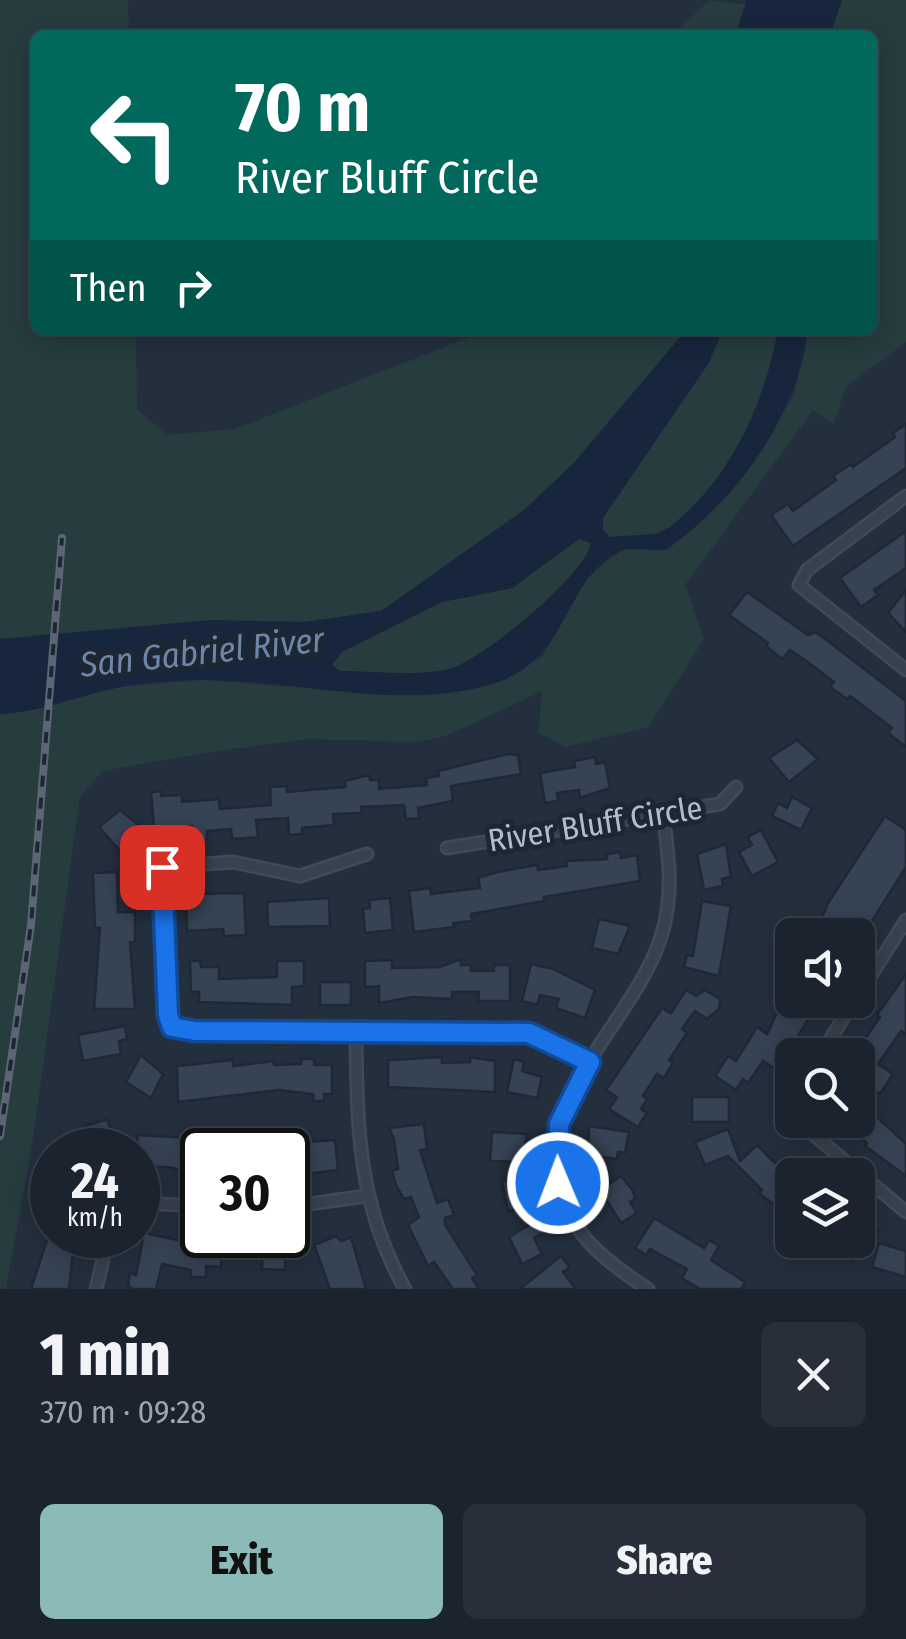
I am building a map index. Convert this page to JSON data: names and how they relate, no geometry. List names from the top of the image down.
{
  "streets": {
    "street": ["River Bluff Circle"]
  },
  "water": ["San Gabriel River"],
  "page": {
    "turn": ["70 m", "River Bluff Circle"],
    "then": "Then",
    "speed": "24 km/h",
    "limit": "30",
    "heading": ["1 min", "370 m · 09:28"],
    "buttons": ["Exit", "Share"]
  }
}
